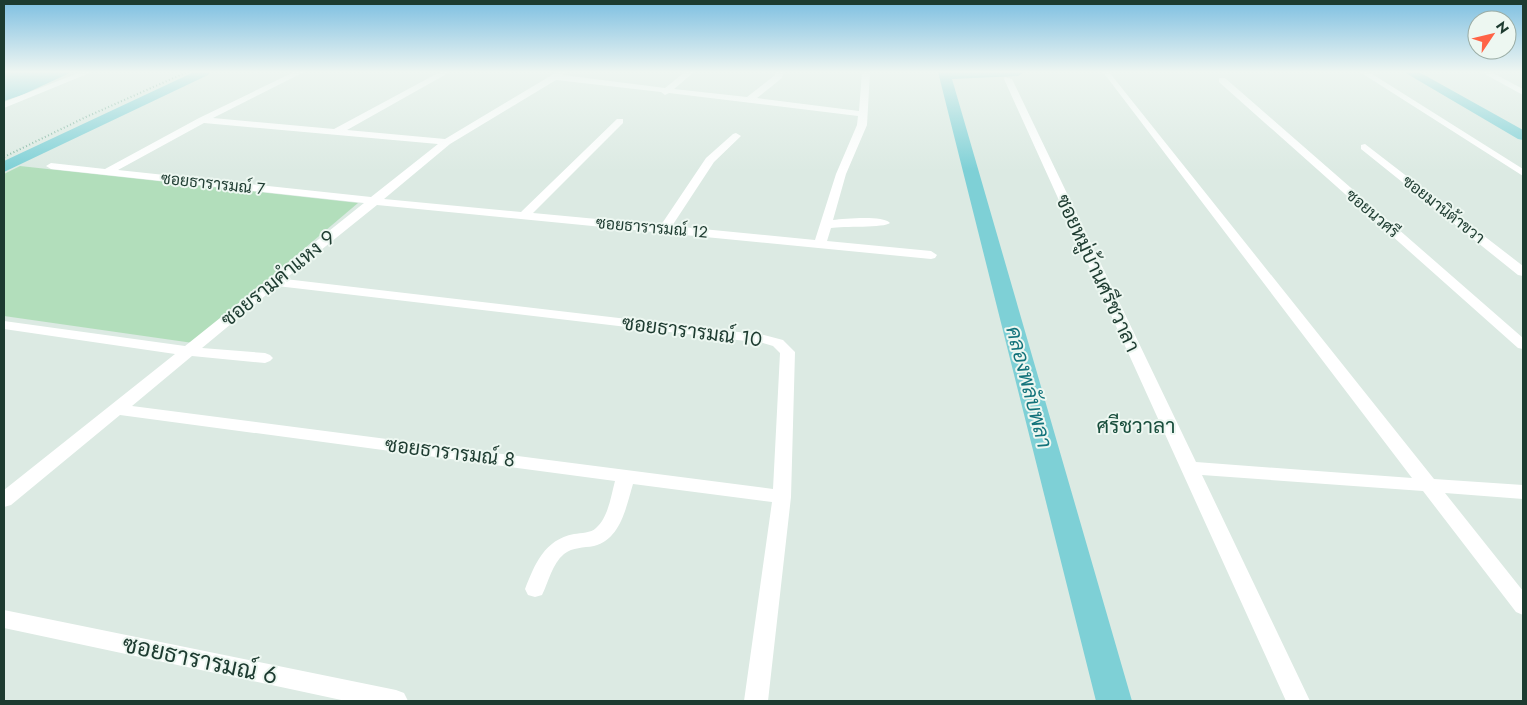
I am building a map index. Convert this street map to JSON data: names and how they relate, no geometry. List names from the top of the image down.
{
  "streets": {
    "street": [
      "ซอยธารารมณ์ 7",
      "ซอยมานิต้าขวา",
      "ซอยนวศรี",
      "ซอยธารารมณ์ 12",
      "ซอยหมู่บ้านศรีชวาลา",
      "ซอยรามคำแหง 9",
      "ซอยธารารมณ์ 10",
      "ซอยธารารมณ์ 8",
      "ซอยธารารมณ์ 6"
    ]
  },
  "crossings": [
    ["ซอยธารารมณ์ 7", "ซอยธารารมณ์ 12"],
    ["ซอยธารารมณ์ 7", "ซอยรามคำแหง 9"],
    ["ซอยธารารมณ์ 12", "ซอยรามคำแหง 9"],
    ["ซอยรามคำแหง 9", "ซอยธารารมณ์ 10"],
    ["ซอยรามคำแหง 9", "ซอยธารารมณ์ 8"],
    ["ซอยธารารมณ์ 10", "ซอยธารารมณ์ 8"]
  ],
  "districts": ["ศรีชวาลา"],
  "water": ["คลองพลับพลา"],
  "north": "top right"
}
